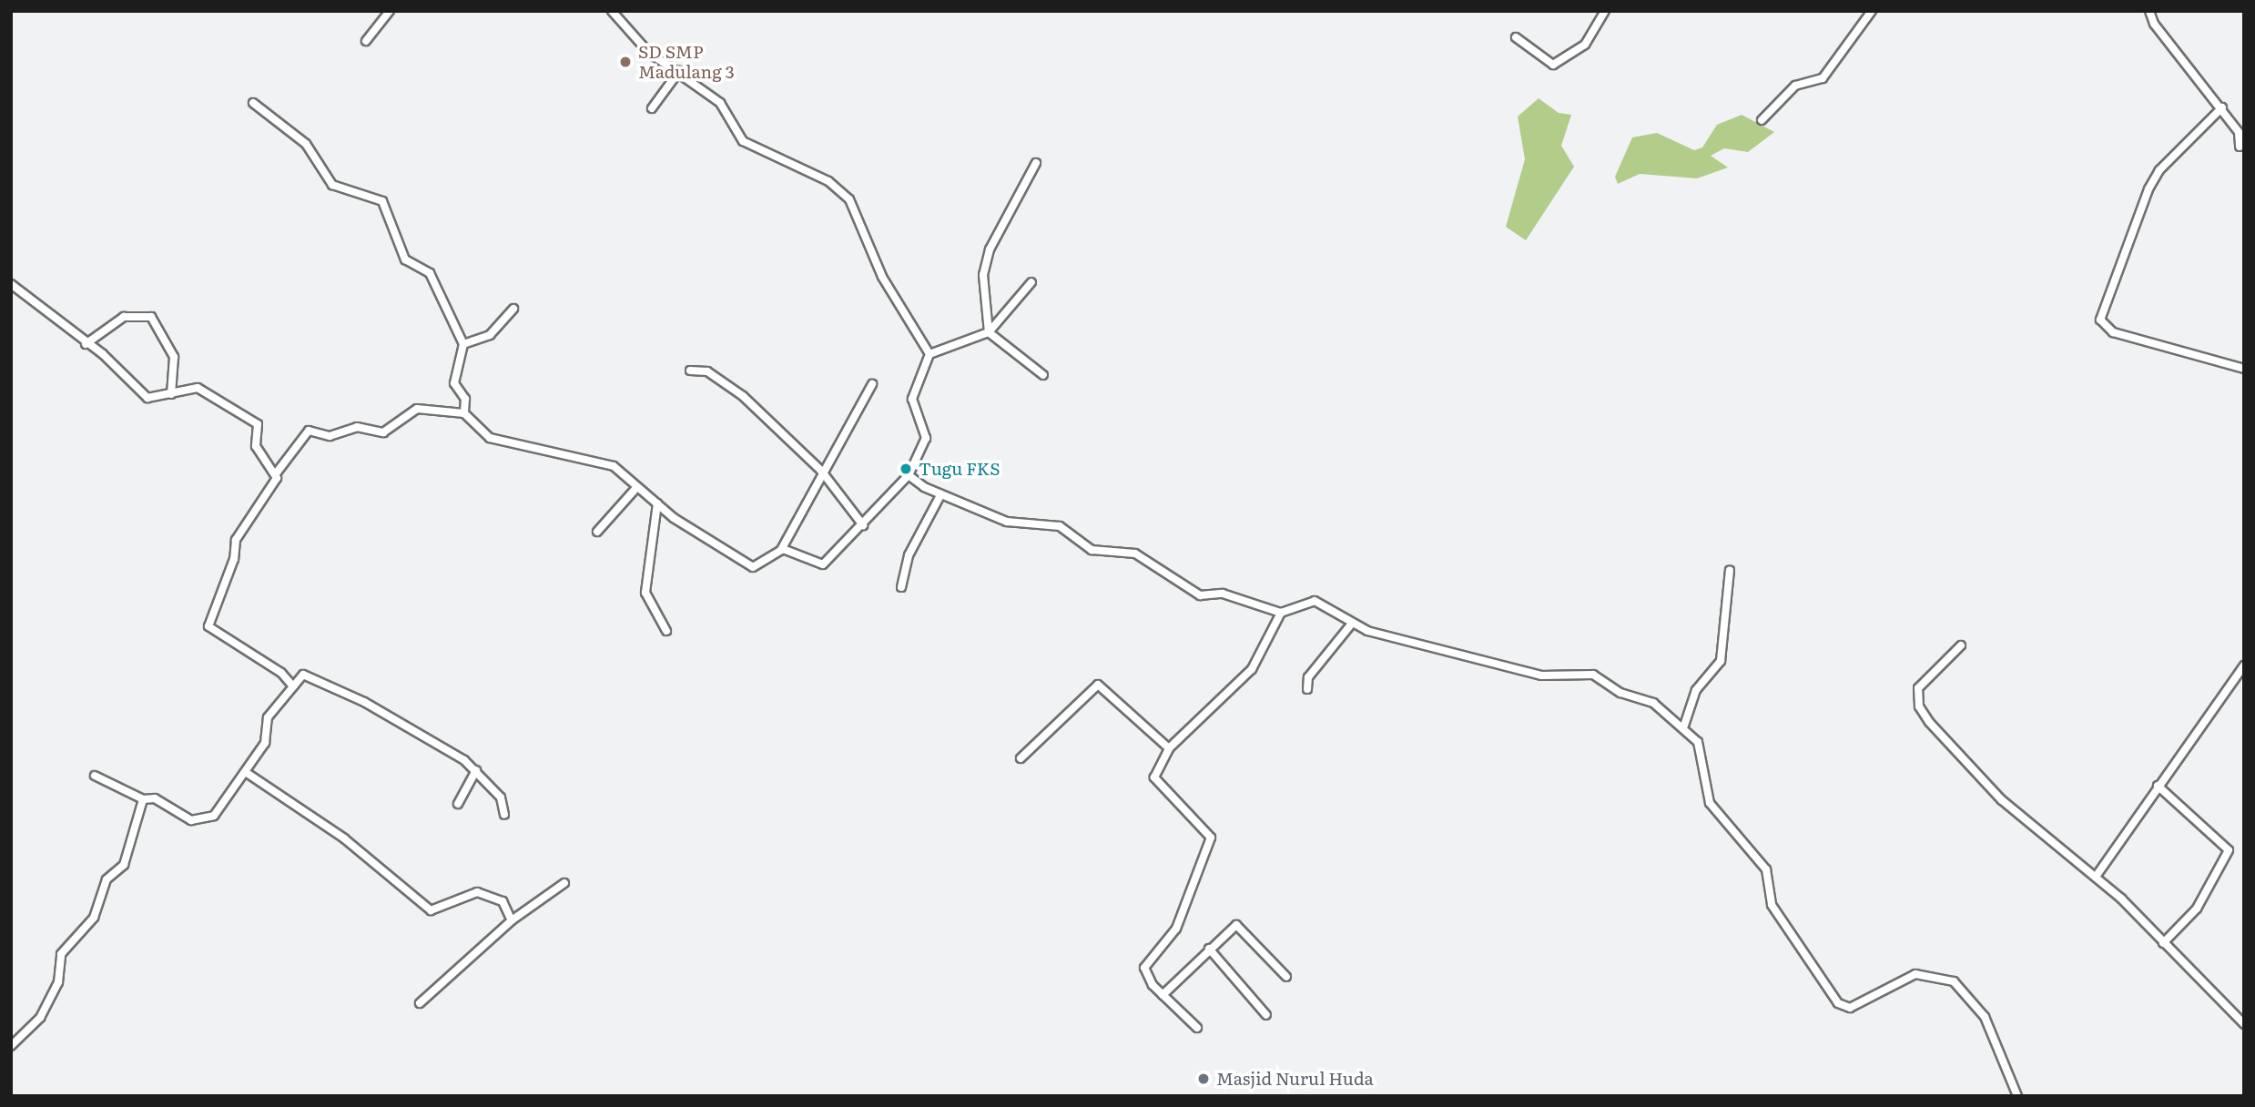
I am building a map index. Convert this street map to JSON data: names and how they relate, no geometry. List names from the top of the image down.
{
  "places": ["SD SMP Madulang 3", "Tugu FKS", "Masjid Nurul Huda"]
}
